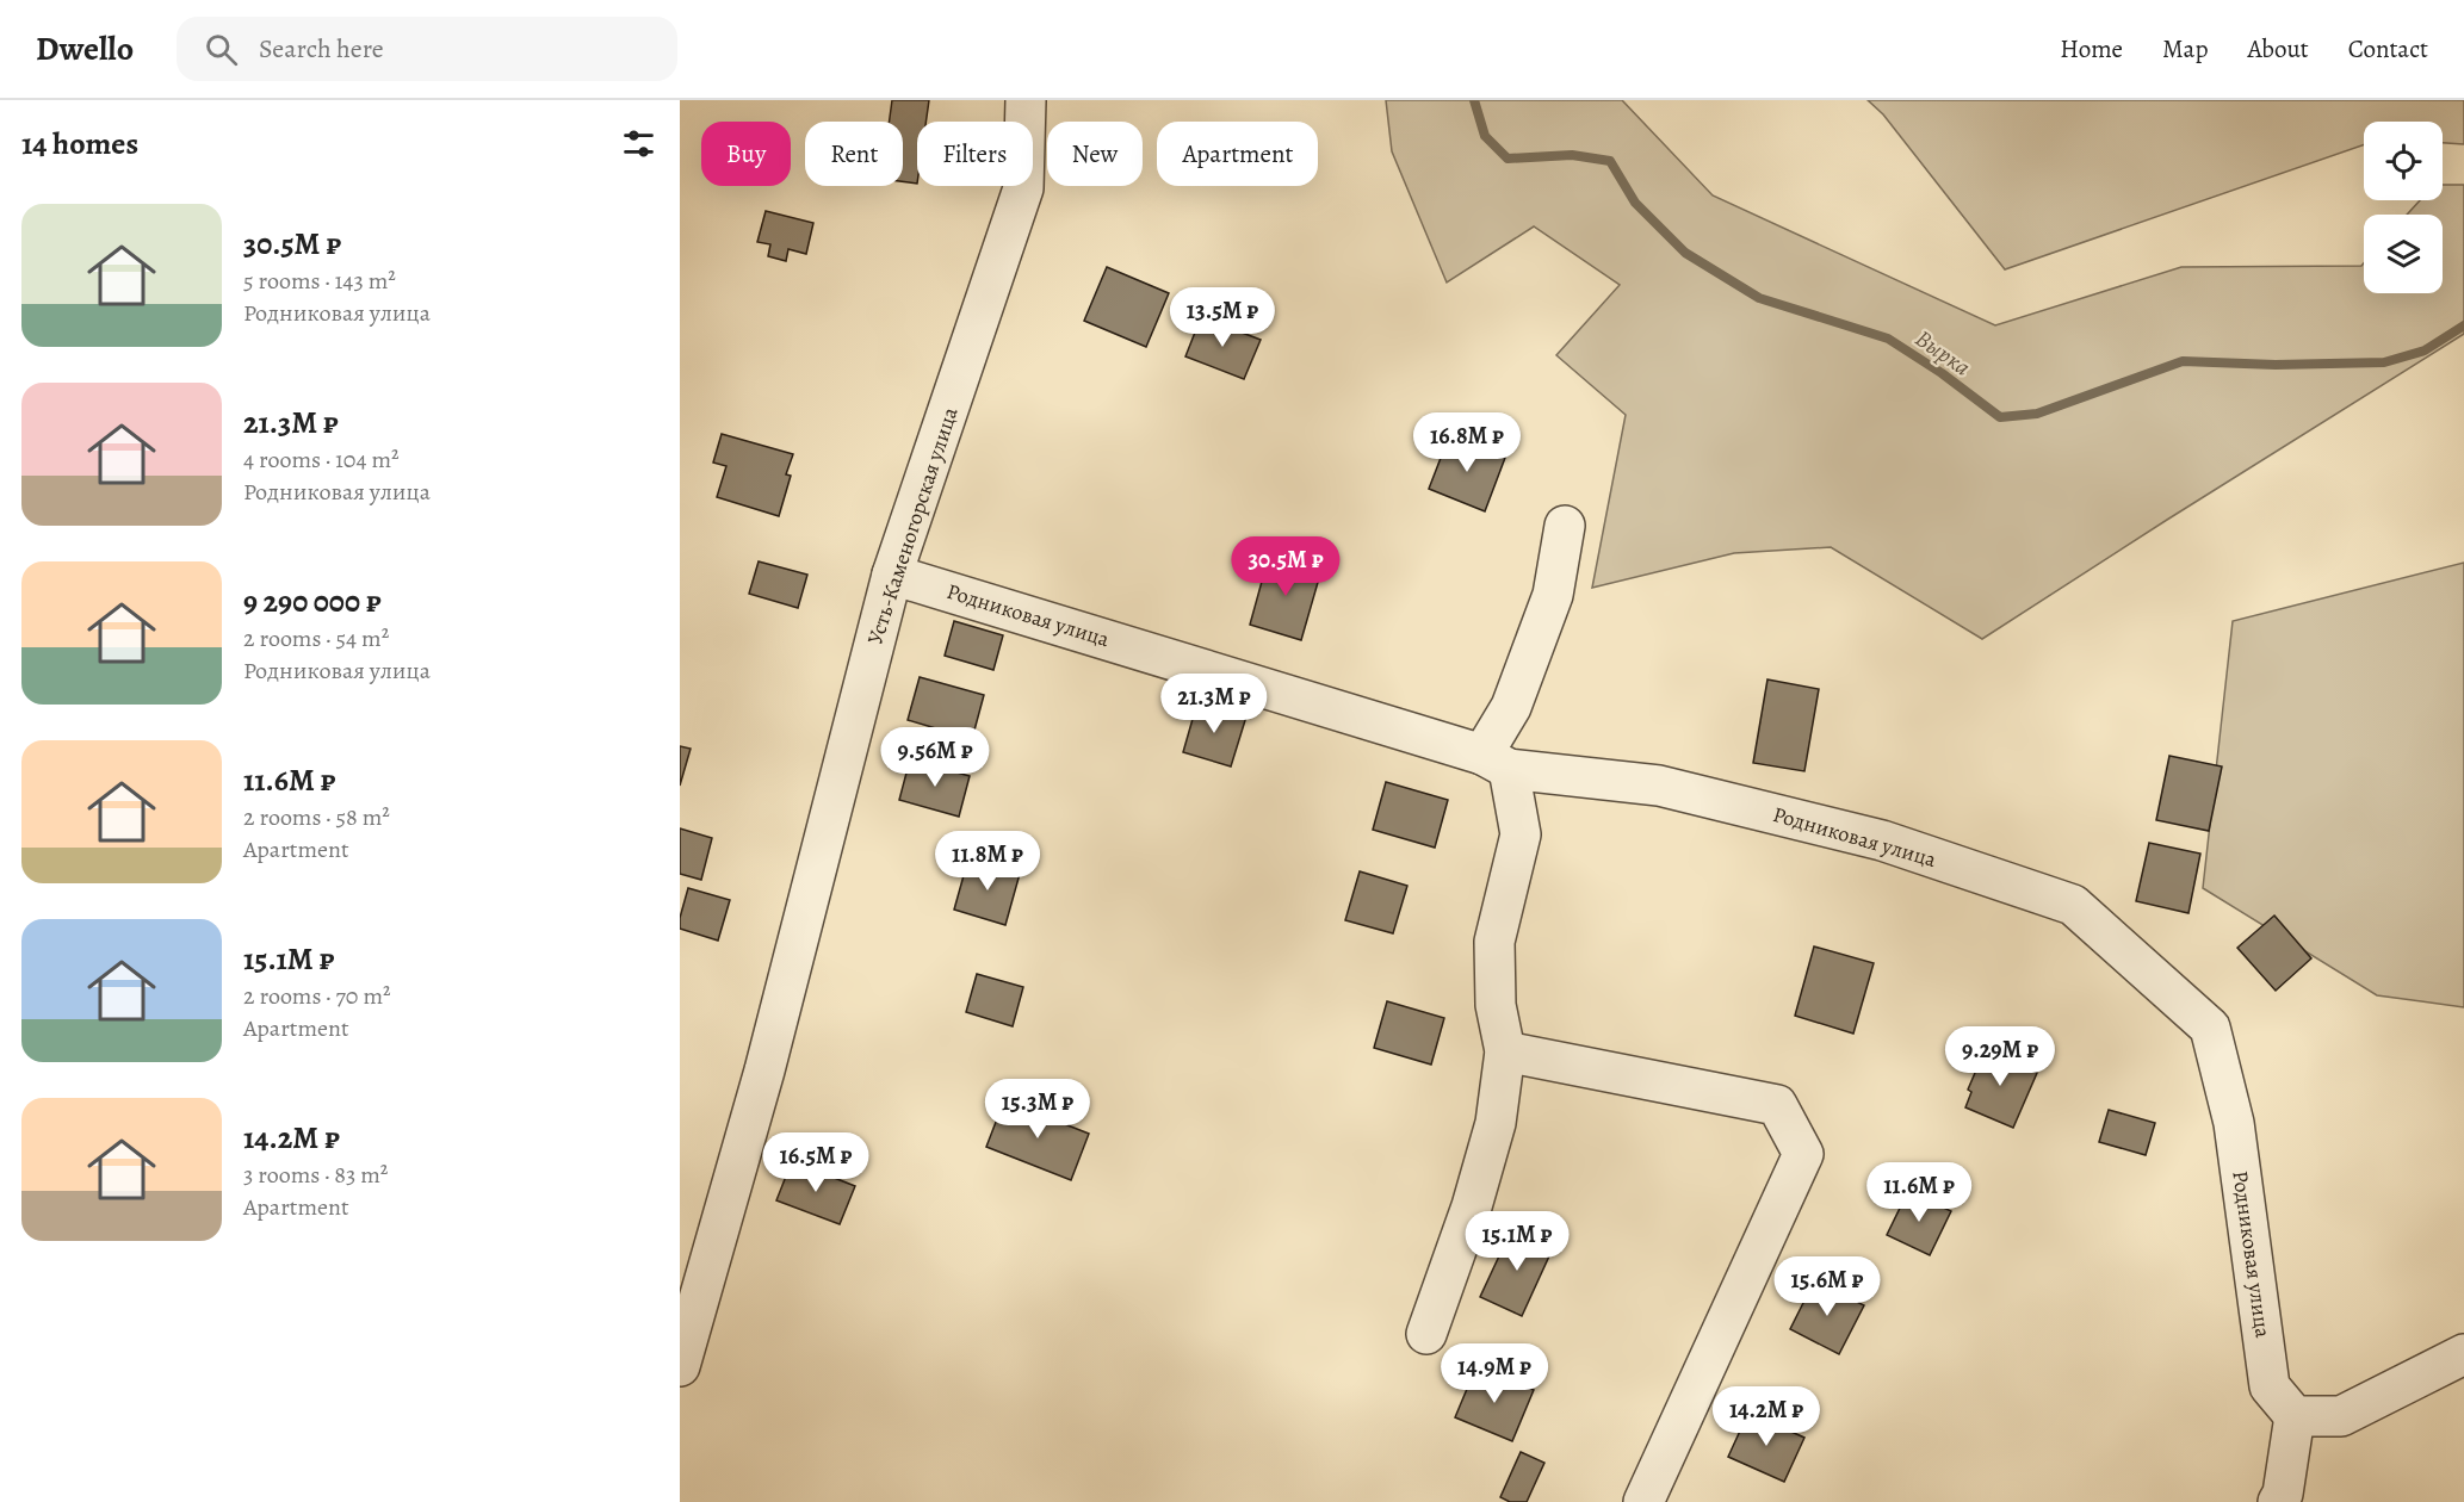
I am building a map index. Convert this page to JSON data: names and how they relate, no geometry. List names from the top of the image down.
{
  "streets": {
    "street": ["Усть-Каменогорская улица", "Родниковая улица"]
  },
  "crossings": [
    ["Усть-Каменогорская улица", "Родниковая улица"]
  ],
  "water": ["Вырка"],
  "page": {
    "header": "Dwello",
    "search": "Search here",
    "nav": [
      "Home",
      "Map",
      "About",
      "Contact"
    ],
    "heading": "14 homes",
    "chip": [
      "Buy",
      "Rent",
      "Filters",
      "New",
      "Apartment"
    ],
    "list": [
      {
        "name": "30.5M ₽",
        "note": "5 rooms · 143 m² · Родниковая улица"
      },
      {
        "name": "21.3M ₽",
        "note": "4 rooms · 104 m² · Родниковая улица"
      },
      {
        "name": "9 290 000 ₽",
        "note": "2 rooms · 54 m² · Родниковая улица"
      },
      {
        "name": "11.6M ₽",
        "note": "2 rooms · 58 m² · Apartment"
      },
      {
        "name": "15.1M ₽",
        "note": "2 rooms · 70 m² · Apartment"
      },
      {
        "name": "14.2M ₽",
        "note": "3 rooms · 83 m² · Apartment"
      }
    ],
    "price": [
      "13.5M ₽",
      "16.8M ₽",
      "30.5M ₽",
      "21.3M ₽",
      "9.56M ₽",
      "11.8M ₽",
      "9.29M ₽",
      "15.3M ₽",
      "16.5M ₽",
      "11.6M ₽",
      "15.1M ₽",
      "15.6M ₽",
      "14.9M ₽",
      "14.2M ₽"
    ]
  }
}
